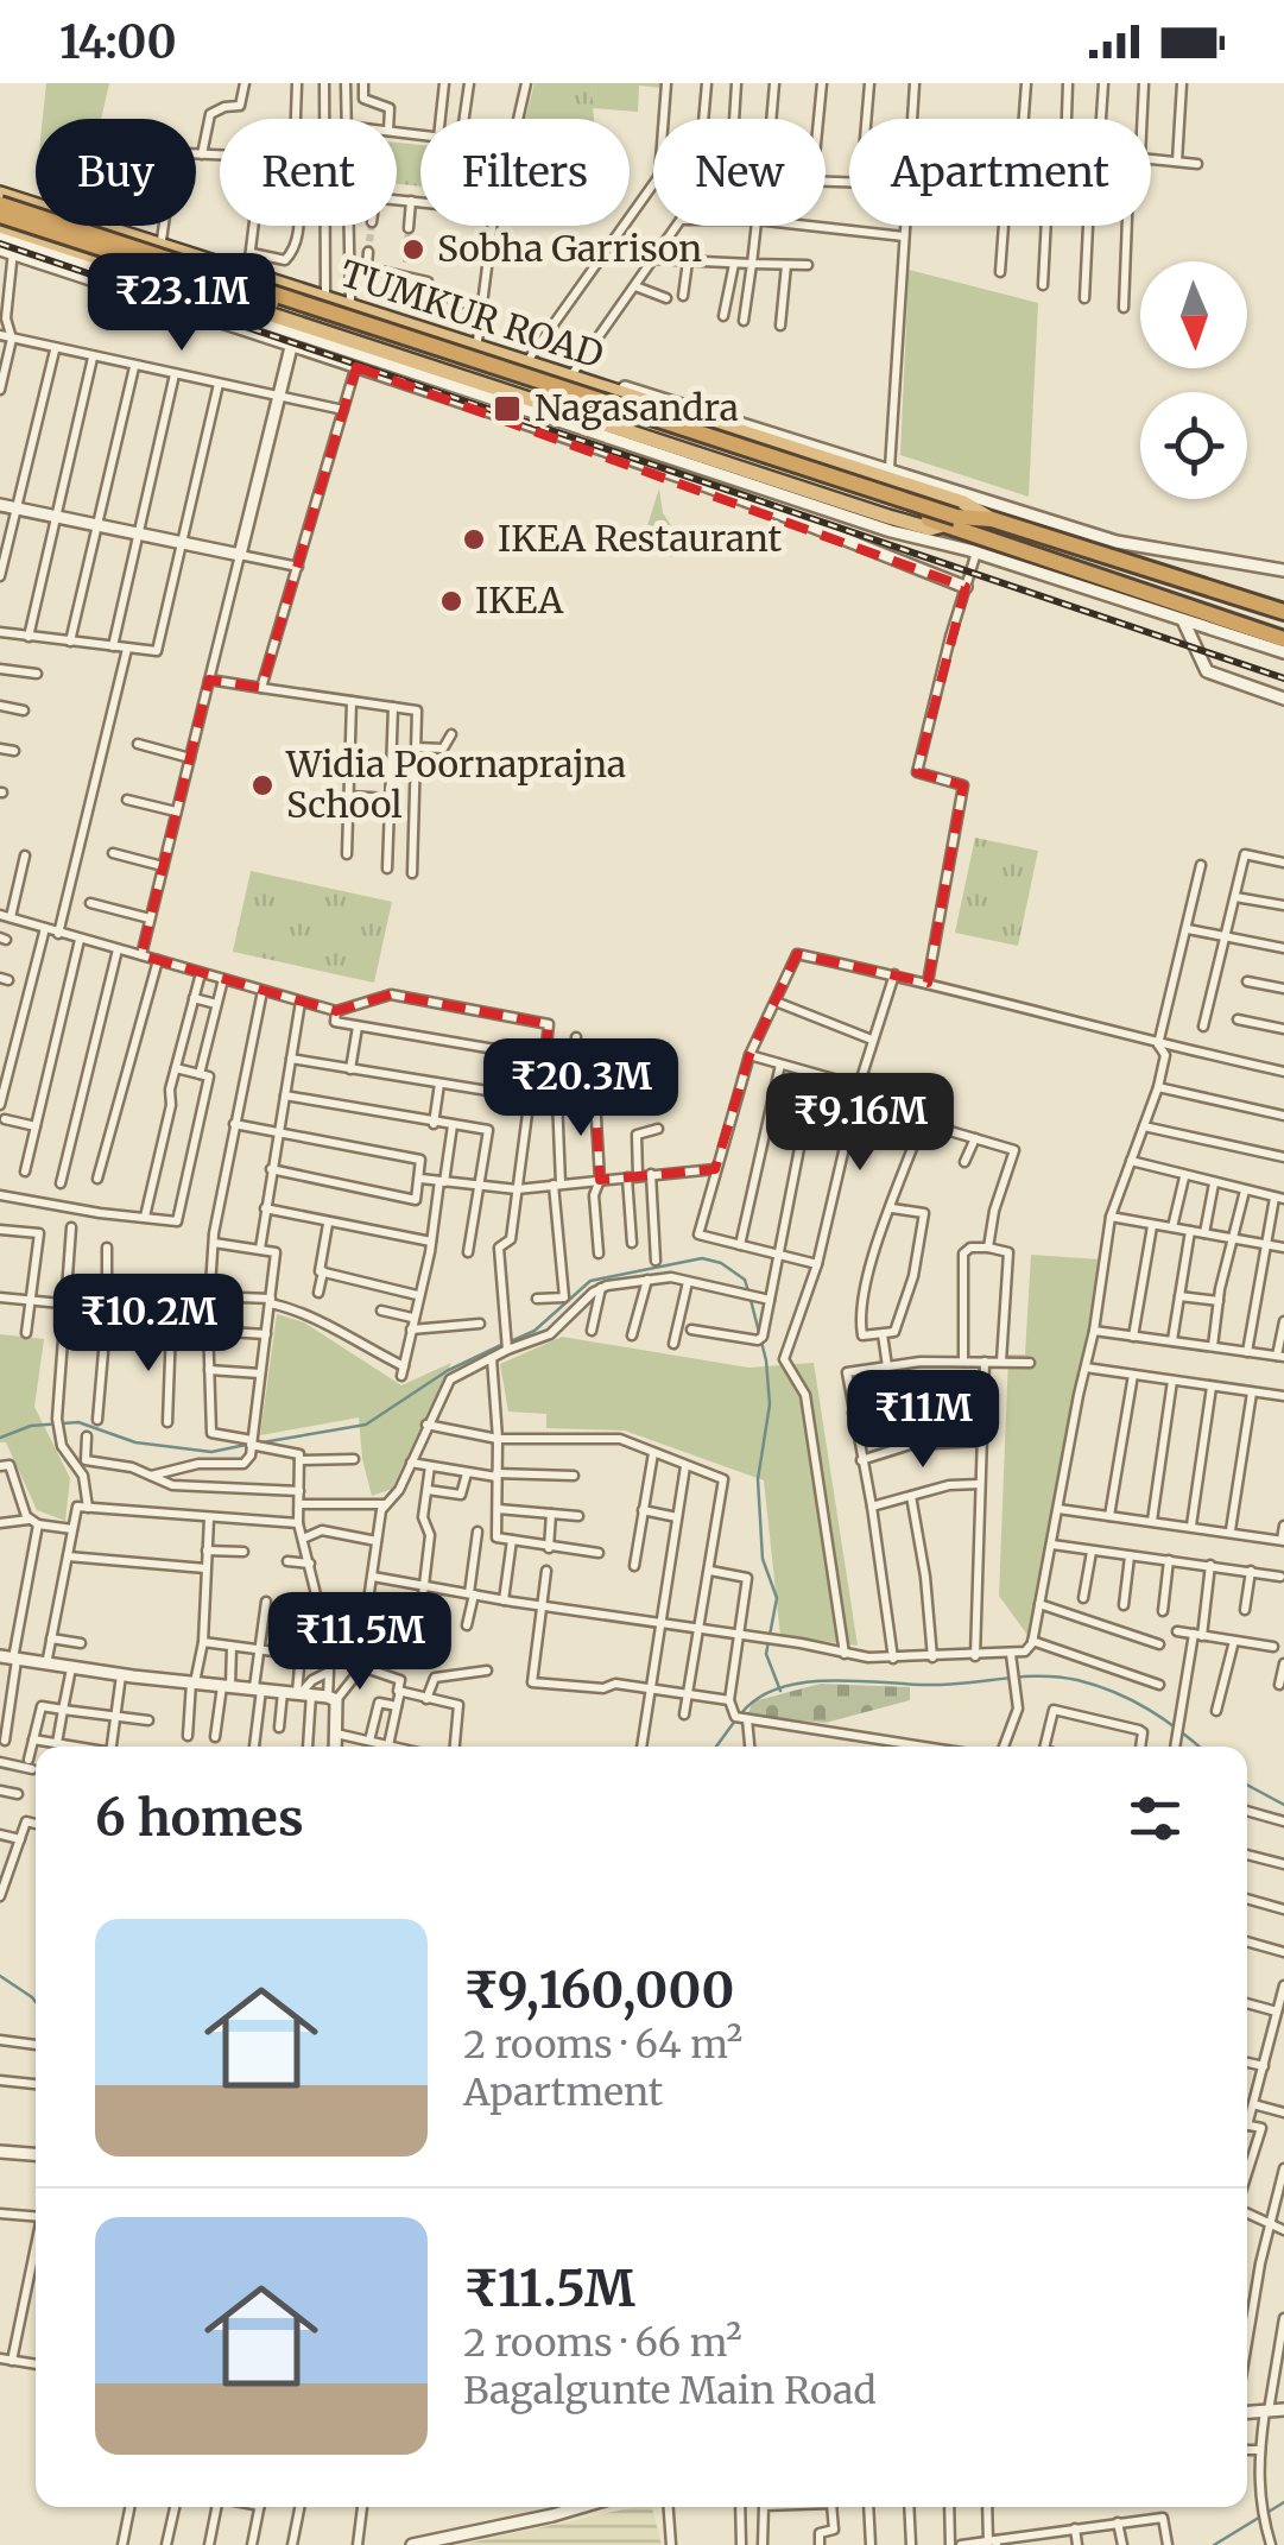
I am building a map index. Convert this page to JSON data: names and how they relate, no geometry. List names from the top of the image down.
{
  "streets": {
    "highway": ["TUMKUR ROAD"]
  },
  "places": {
    "other": [
      "Sobha Garrison",
      "IKEA Restaurant",
      "IKEA",
      "Widia Poornaprajna School"
    ],
    "transit": ["Nagasandra"]
  },
  "north": "bottom",
  "page": {
    "status": "14:00",
    "chip": [
      "Buy",
      "Rent",
      "Filters",
      "New",
      "Apartment"
    ],
    "price": [
      "₹23.1M",
      "₹20.3M",
      "₹9.16M",
      "₹10.2M",
      "₹11M",
      "₹11.5M"
    ],
    "heading": "6 homes",
    "list": [
      {
        "name": "₹9,160,000",
        "note": "2 rooms · 64 m² · Apartment"
      },
      {
        "name": "₹11.5M",
        "note": "2 rooms · 66 m² · Bagalgunte Main Road"
      }
    ]
  }
}
